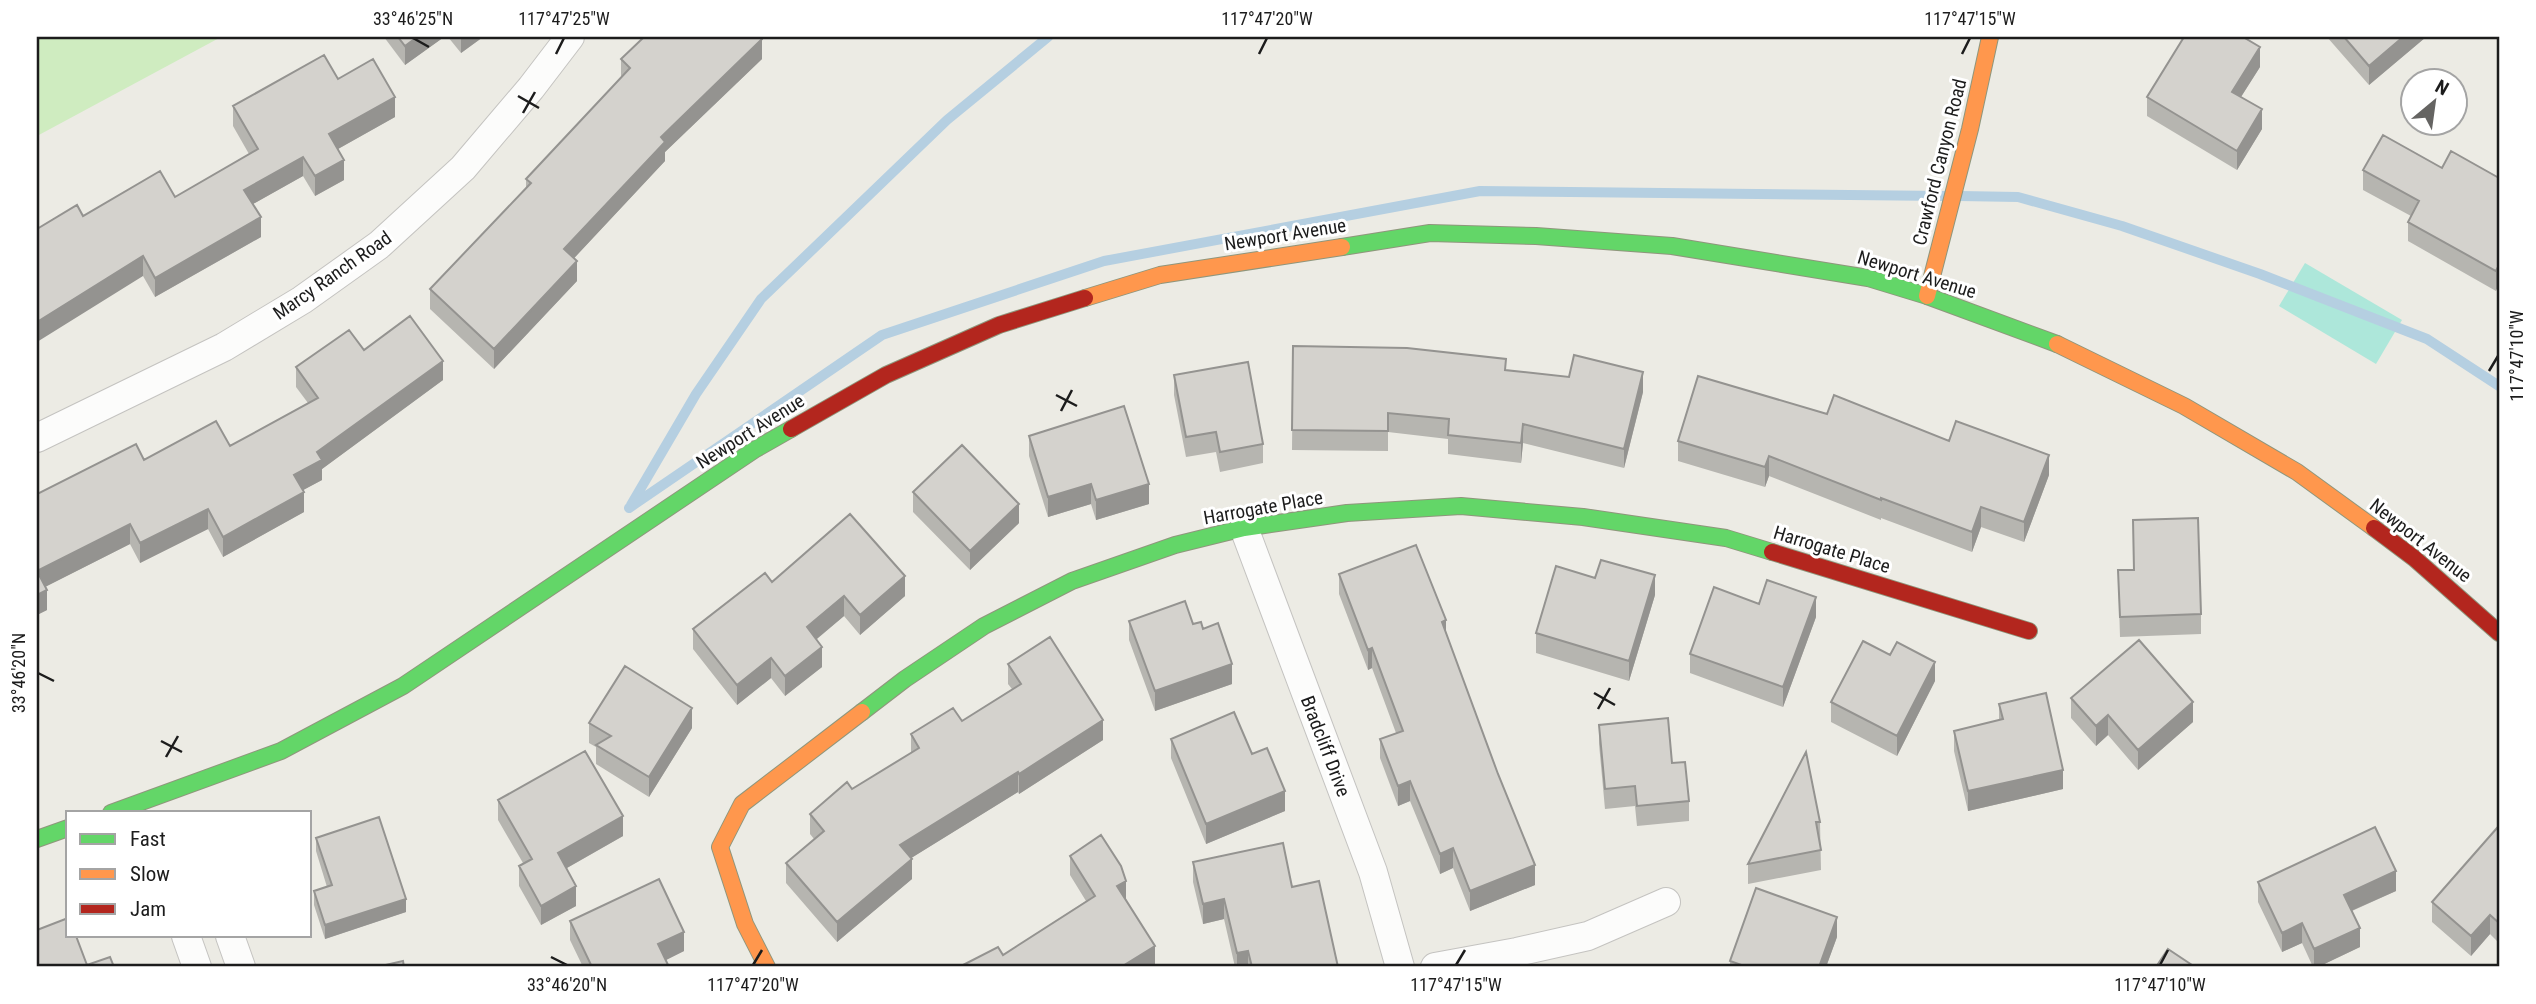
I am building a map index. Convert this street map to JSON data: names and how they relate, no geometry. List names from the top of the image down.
{
  "streets": {
    "main road": ["Crawford Canyon Road", "Newport Avenue", "Harrogate Place"],
    "street": ["Marcy Ranch Road", "Bradcliff Drive"]
  },
  "crossings": [
    ["Crawford Canyon Road", "Newport Avenue"],
    ["Harrogate Place", "Bradcliff Drive"]
  ],
  "legend": ["Fast", "Slow", "Jam"],
  "north": "top right",
  "coordinates": [
    "33°46'25\"N",
    "117°47'25\"W",
    "117°47'20\"W",
    "117°47'15\"W",
    "117°47'10\"W",
    "33°46'20\"N"
  ]
}
